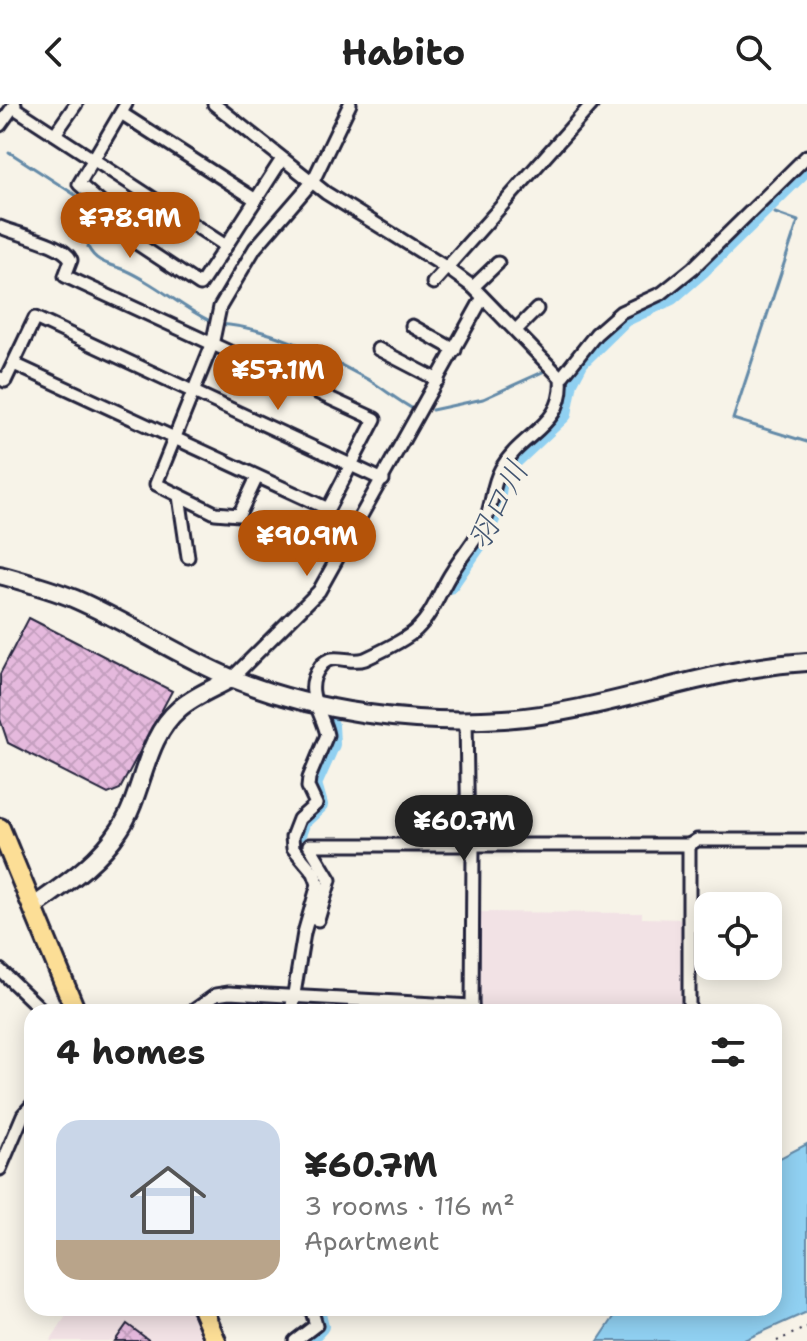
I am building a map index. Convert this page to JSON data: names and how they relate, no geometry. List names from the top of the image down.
{
  "water": ["羽口川"],
  "page": {
    "header": "Habito",
    "price": [
      "¥78.9M",
      "¥57.1M",
      "¥90.9M",
      "¥60.7M"
    ],
    "heading": "4 homes",
    "list": [
      {
        "name": "¥60.7M",
        "note": "3 rooms · 116 m² · Apartment"
      }
    ]
  }
}
